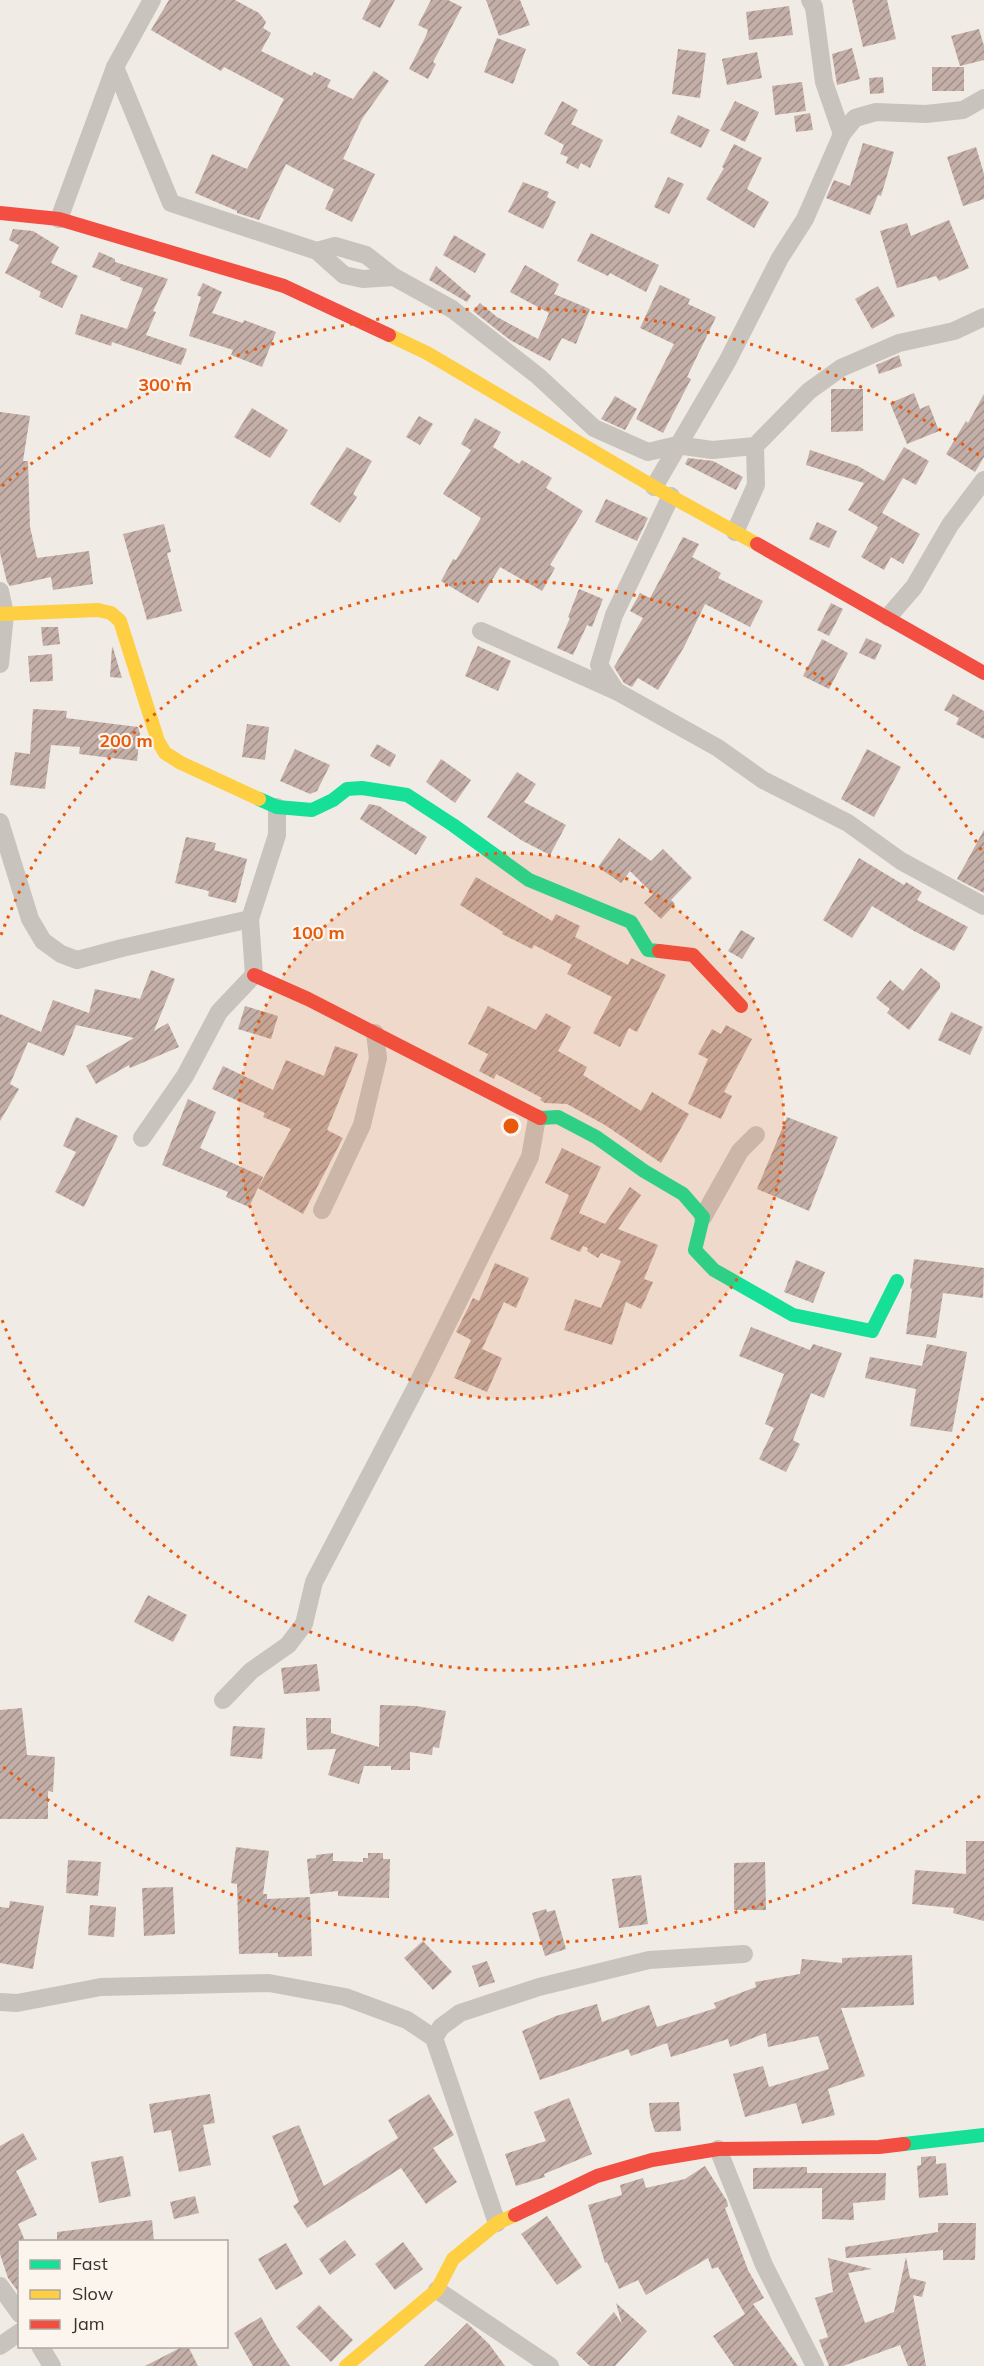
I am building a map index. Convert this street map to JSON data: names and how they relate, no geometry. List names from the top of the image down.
{
  "legend": ["Fast", "Slow", "Jam"],
  "rings": ["300 m", "200 m", "100 m"]
}
